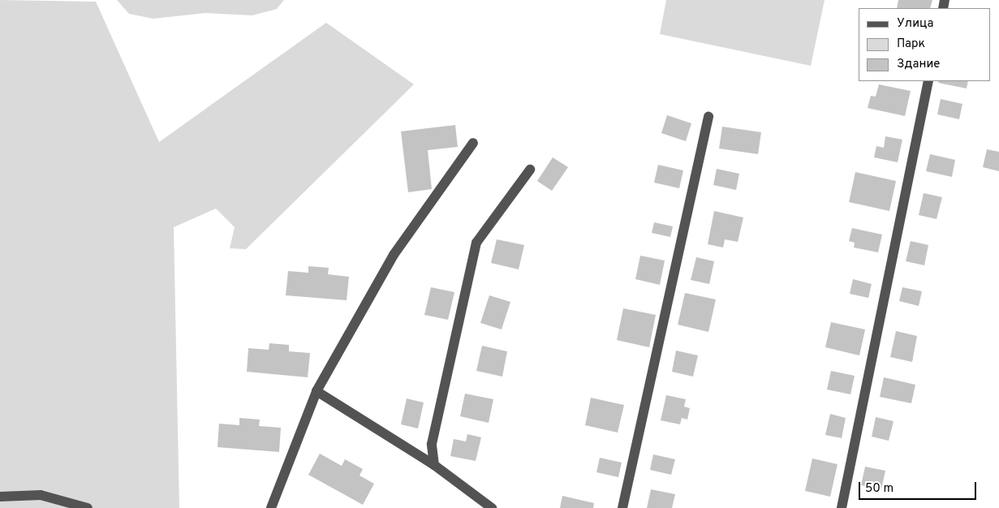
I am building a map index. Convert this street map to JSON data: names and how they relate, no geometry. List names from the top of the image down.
{
  "legend": ["Улица", "Парк", "Здание"],
  "scale_bar": "50 m"
}
